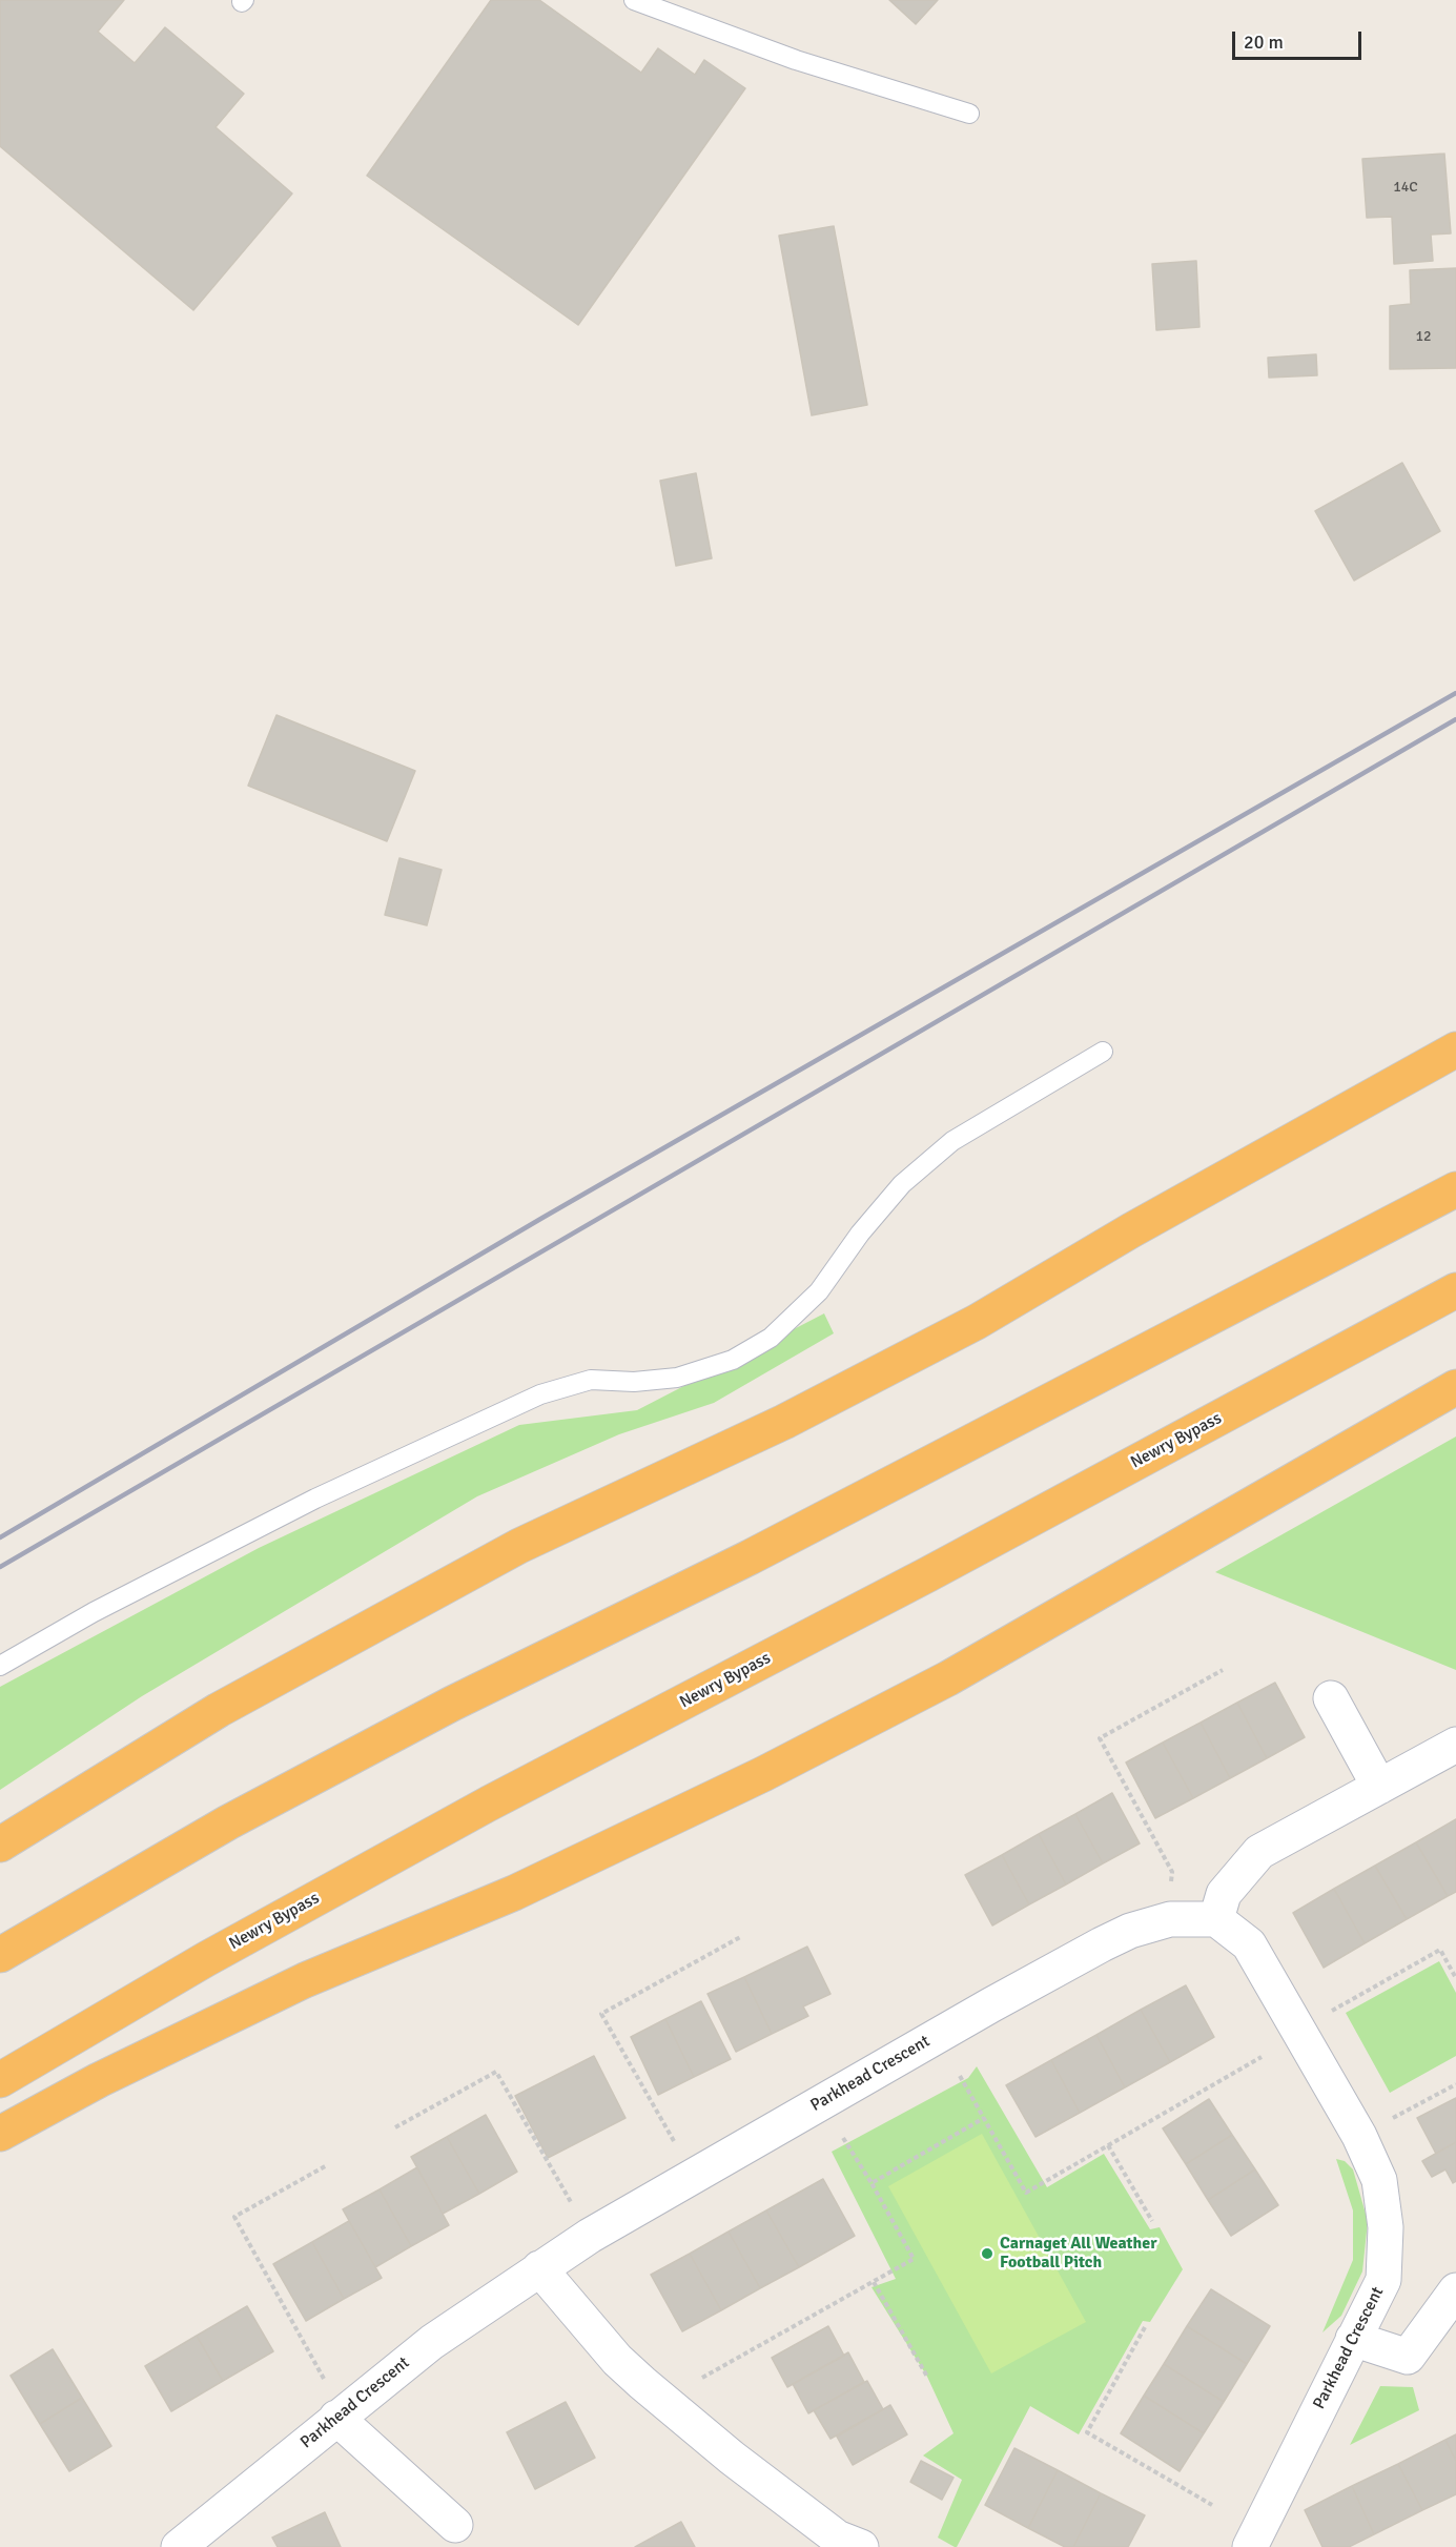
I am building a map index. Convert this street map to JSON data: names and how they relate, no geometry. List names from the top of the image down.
{
  "streets": {
    "highway": ["Newry Bypass"],
    "street": ["Parkhead Crescent"]
  },
  "places": ["Carnaget All Weather Football Pitch"],
  "house_numbers": ["14C", "12"],
  "scale_bar": "20 m"
}
